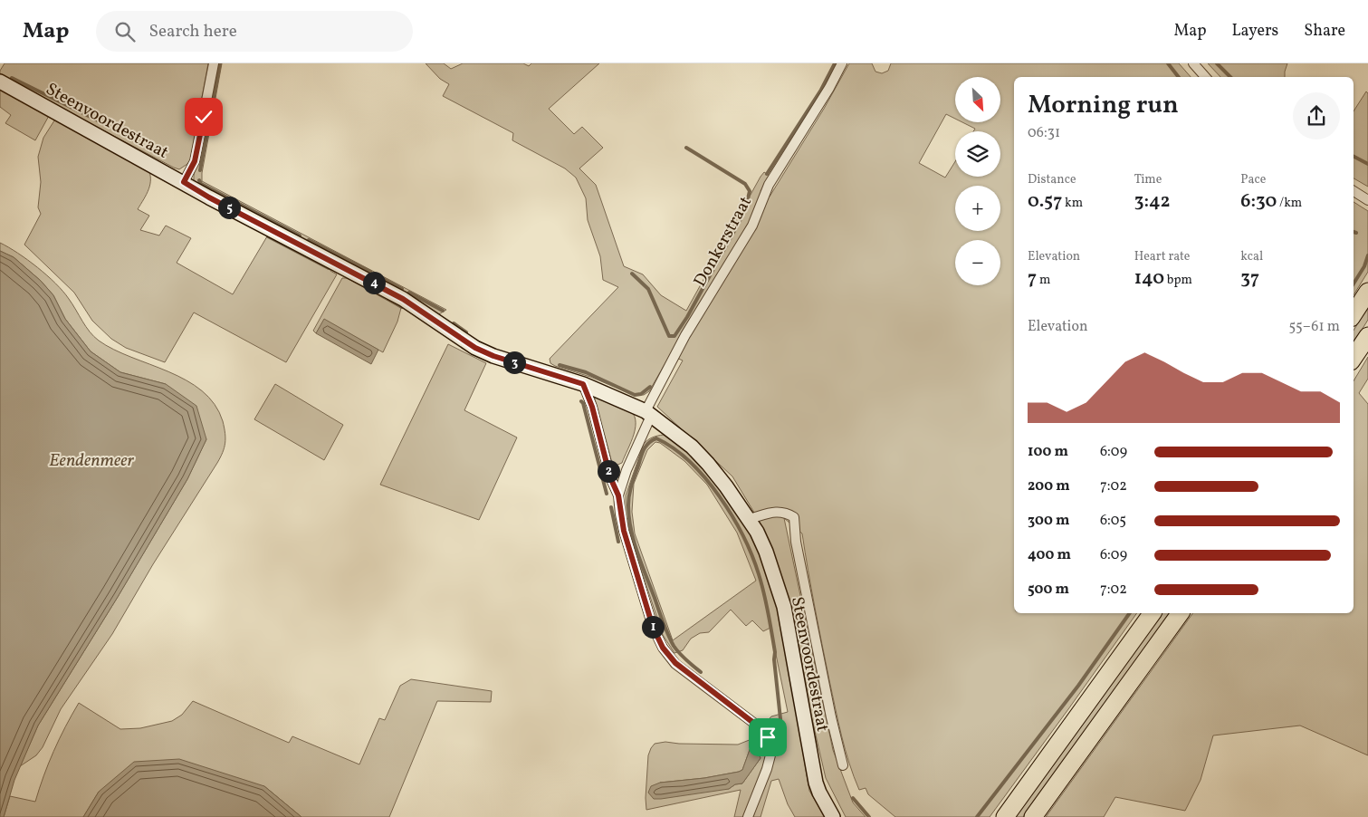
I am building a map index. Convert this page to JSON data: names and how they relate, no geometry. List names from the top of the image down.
{
  "streets": {
    "street": ["Steenvoordestraat", "Donkerstraat"]
  },
  "crossings": [
    ["Steenvoordestraat", "Donkerstraat"]
  ],
  "water": ["Eendenmeer"],
  "north": "bottom right",
  "page": {
    "header": "Map",
    "search": "Search here",
    "nav": ["Map", "Layers", "Share"],
    "map_buttons": ["+", "−"],
    "heading": ["Morning run", "06:31"],
    "stats": [
      ["Distance", "0.57 km"],
      ["Time", "3:42"],
      ["Pace", "6:30 /km"],
      ["Elevation", "7 m"],
      ["Heart rate", "140 bpm"],
      ["kcal", "37"]
    ],
    "pins": [
      "5",
      "4",
      "3",
      "2",
      "1"
    ],
    "chart": ["Elevation", "55–61 m"],
    "list": [
      {
        "name": "100 m",
        "note": "6:09"
      },
      {
        "name": "200 m",
        "note": "7:02"
      },
      {
        "name": "300 m",
        "note": "6:05"
      },
      {
        "name": "400 m",
        "note": "6:09"
      },
      {
        "name": "500 m",
        "note": "7:02"
      }
    ]
  }
}
